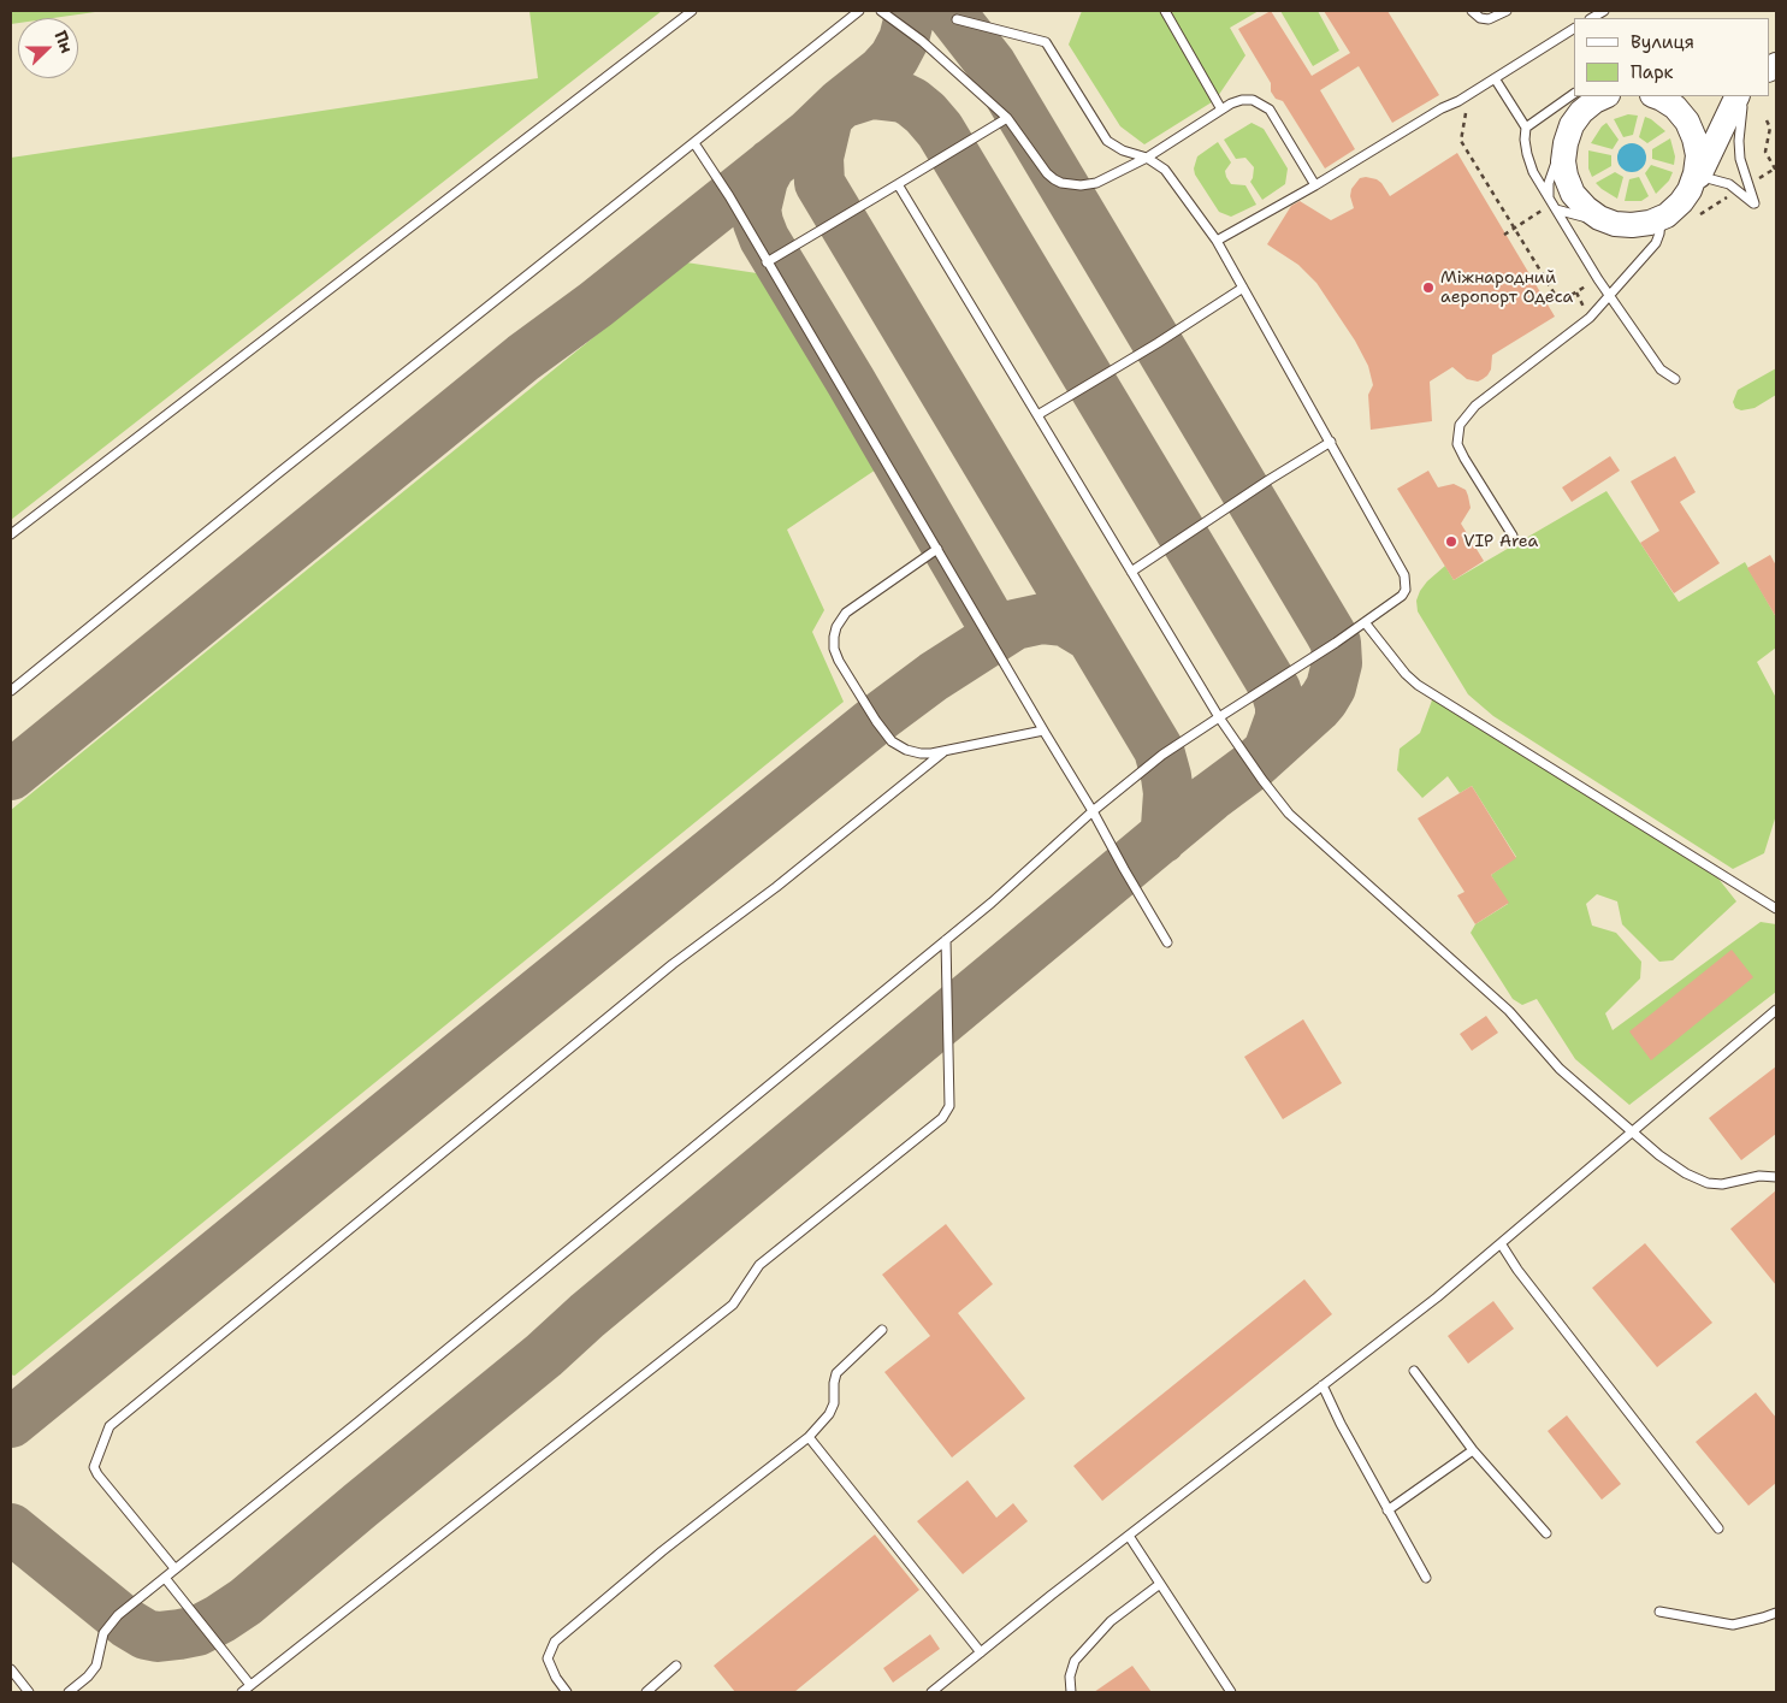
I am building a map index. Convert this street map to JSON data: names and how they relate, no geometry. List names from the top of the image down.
{
  "places": ["Міжнародний аеропорт Одеса", "VIP Area"],
  "legend": ["Вулиця", "Парк"],
  "north": "right"
}
